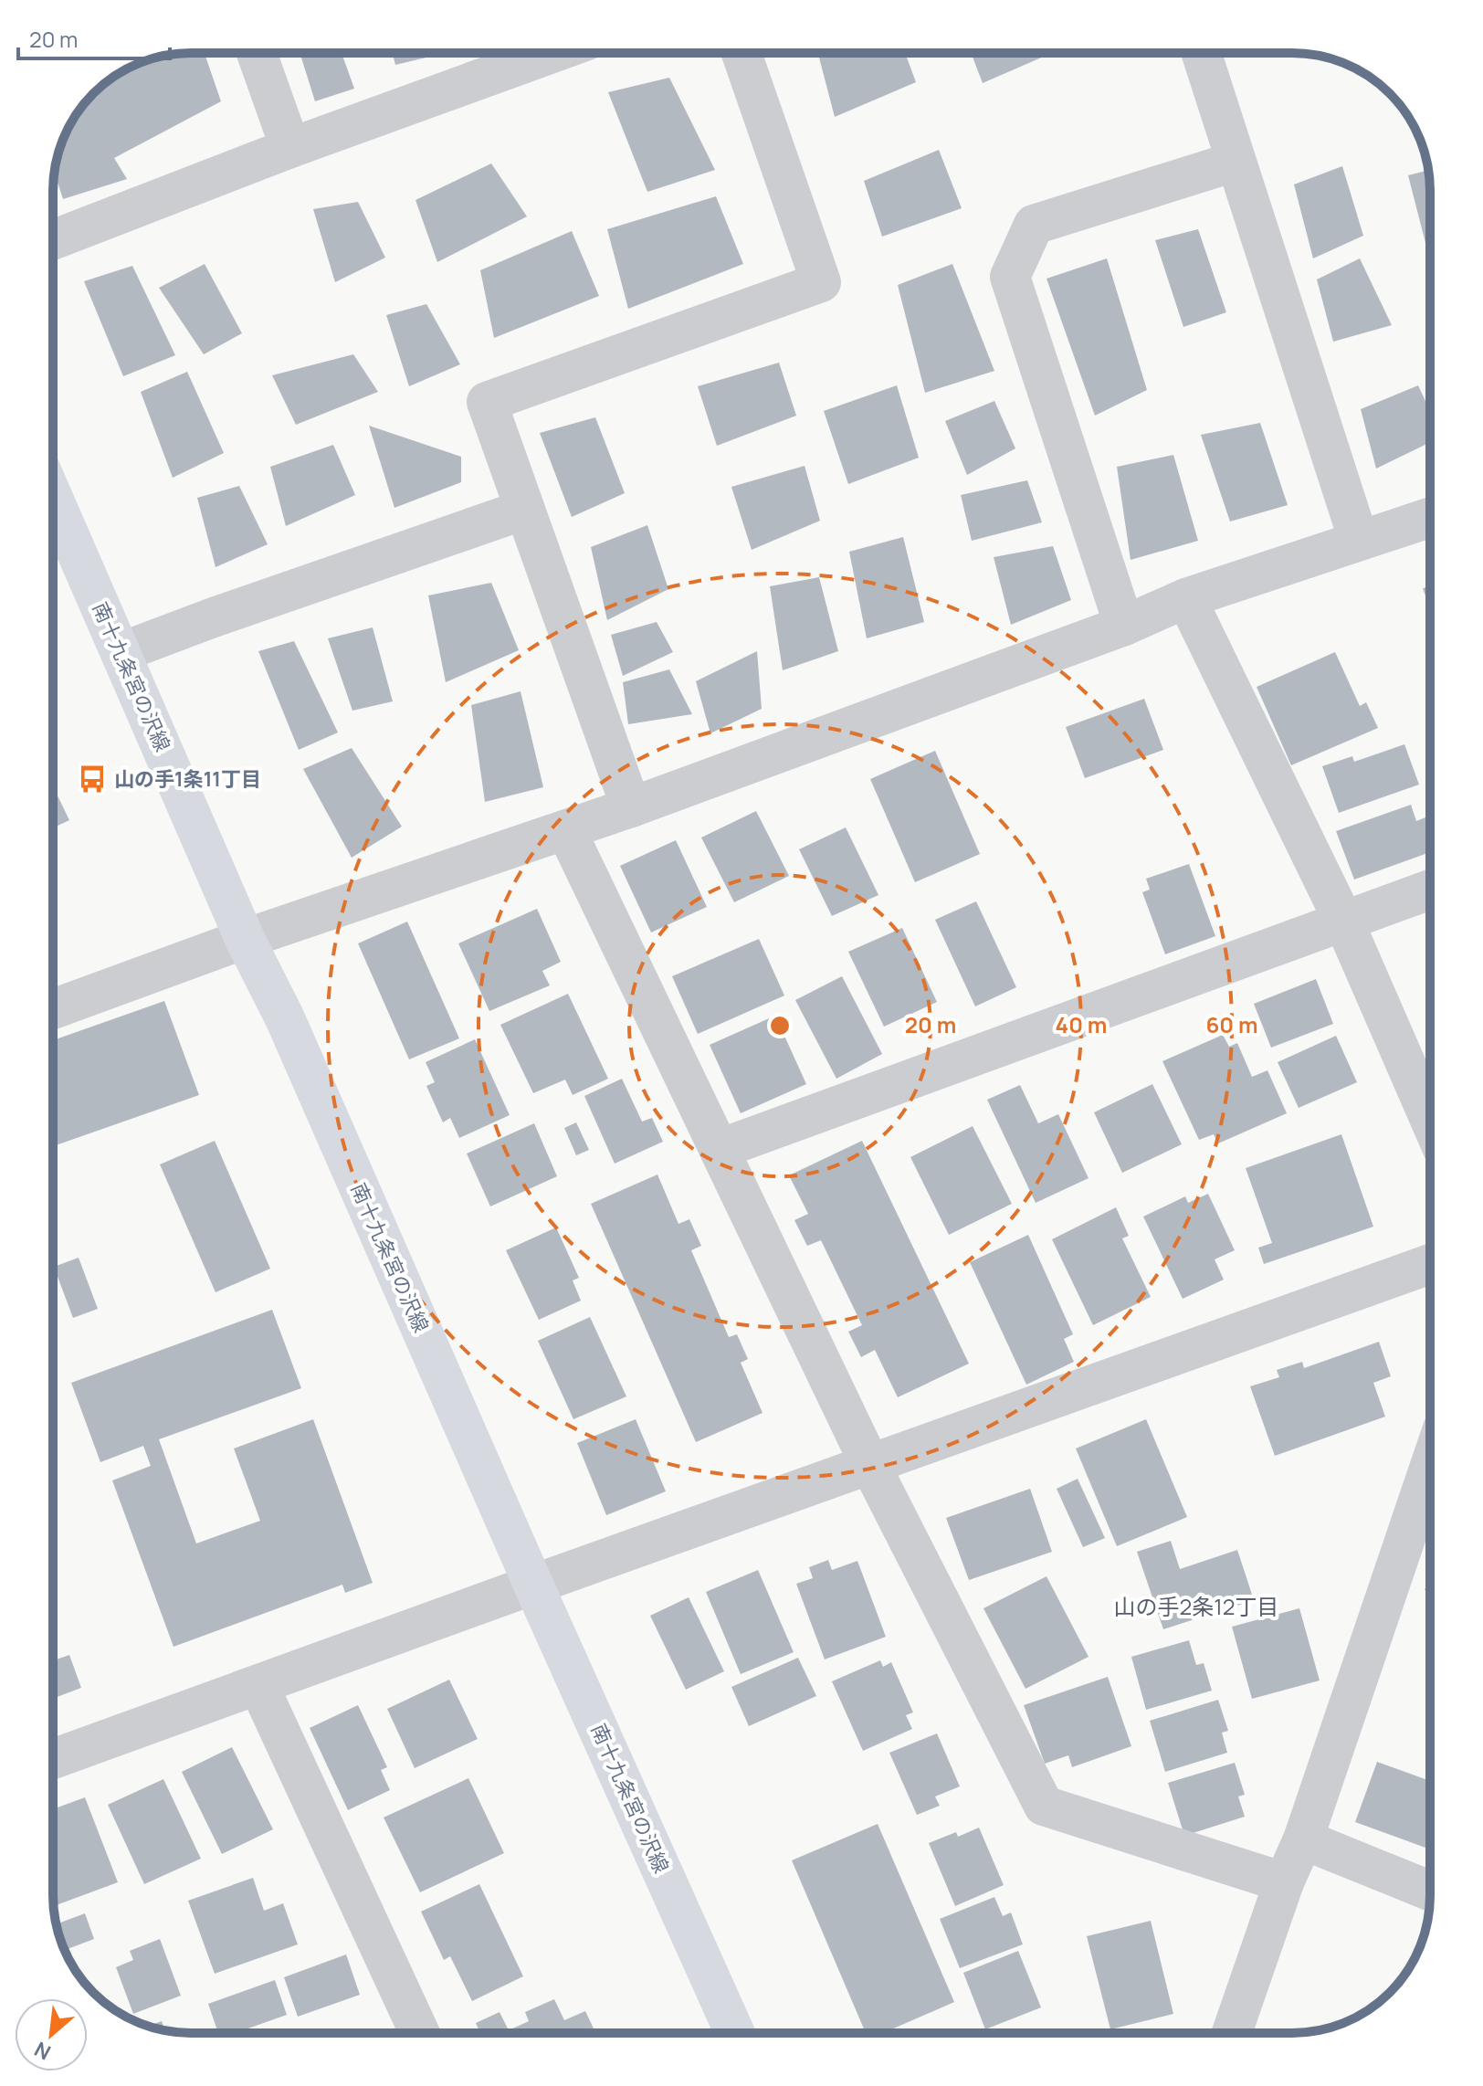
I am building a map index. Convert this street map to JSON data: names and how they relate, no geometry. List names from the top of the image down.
{
  "streets": {
    "main road": ["南十九条宮の沢線"]
  },
  "districts": ["山の手2条12丁目"],
  "places": {
    "bus stop": ["山の手1条11丁目"]
  },
  "scale_bar": "20 m",
  "north": "bottom left",
  "rings": ["20 m", "40 m", "60 m"]
}
